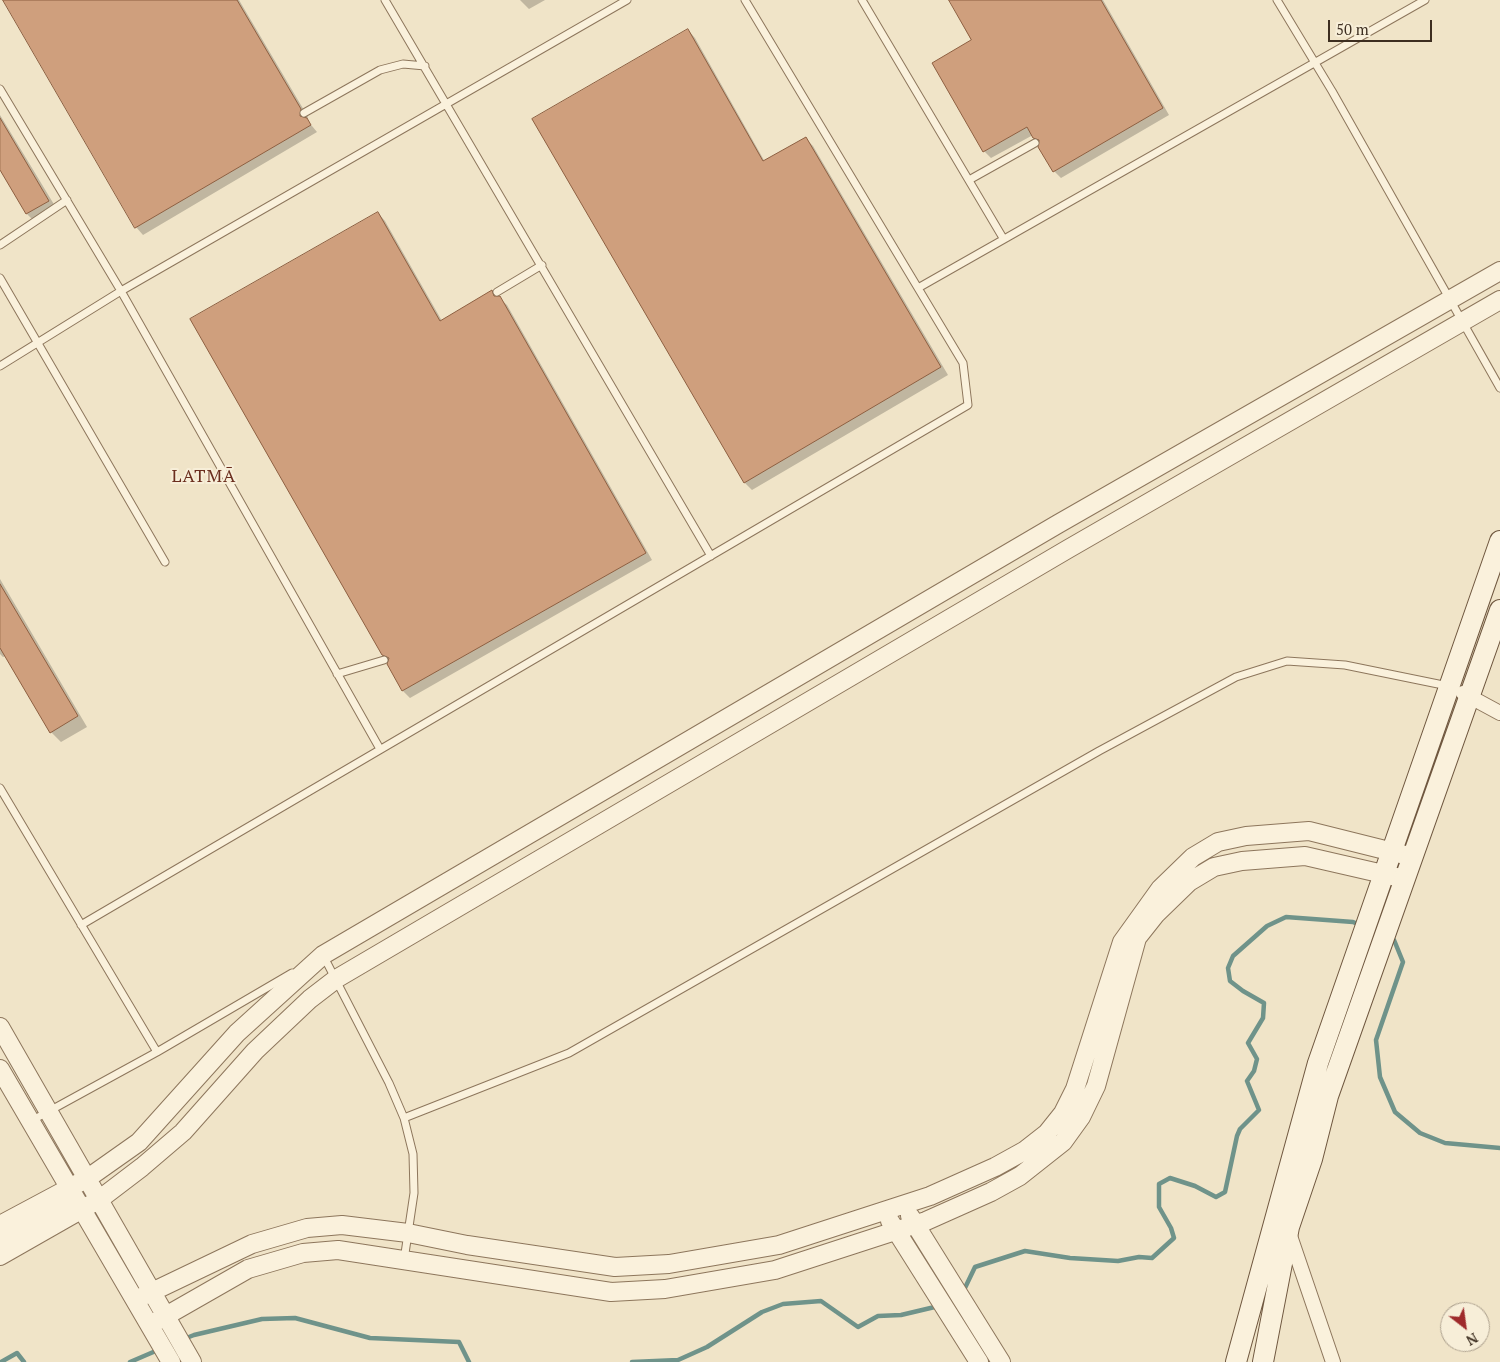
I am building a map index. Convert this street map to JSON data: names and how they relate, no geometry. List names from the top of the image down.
{
  "districts": ["LATMĀ"],
  "scale_bar": "50 m",
  "north": "bottom right"
}
